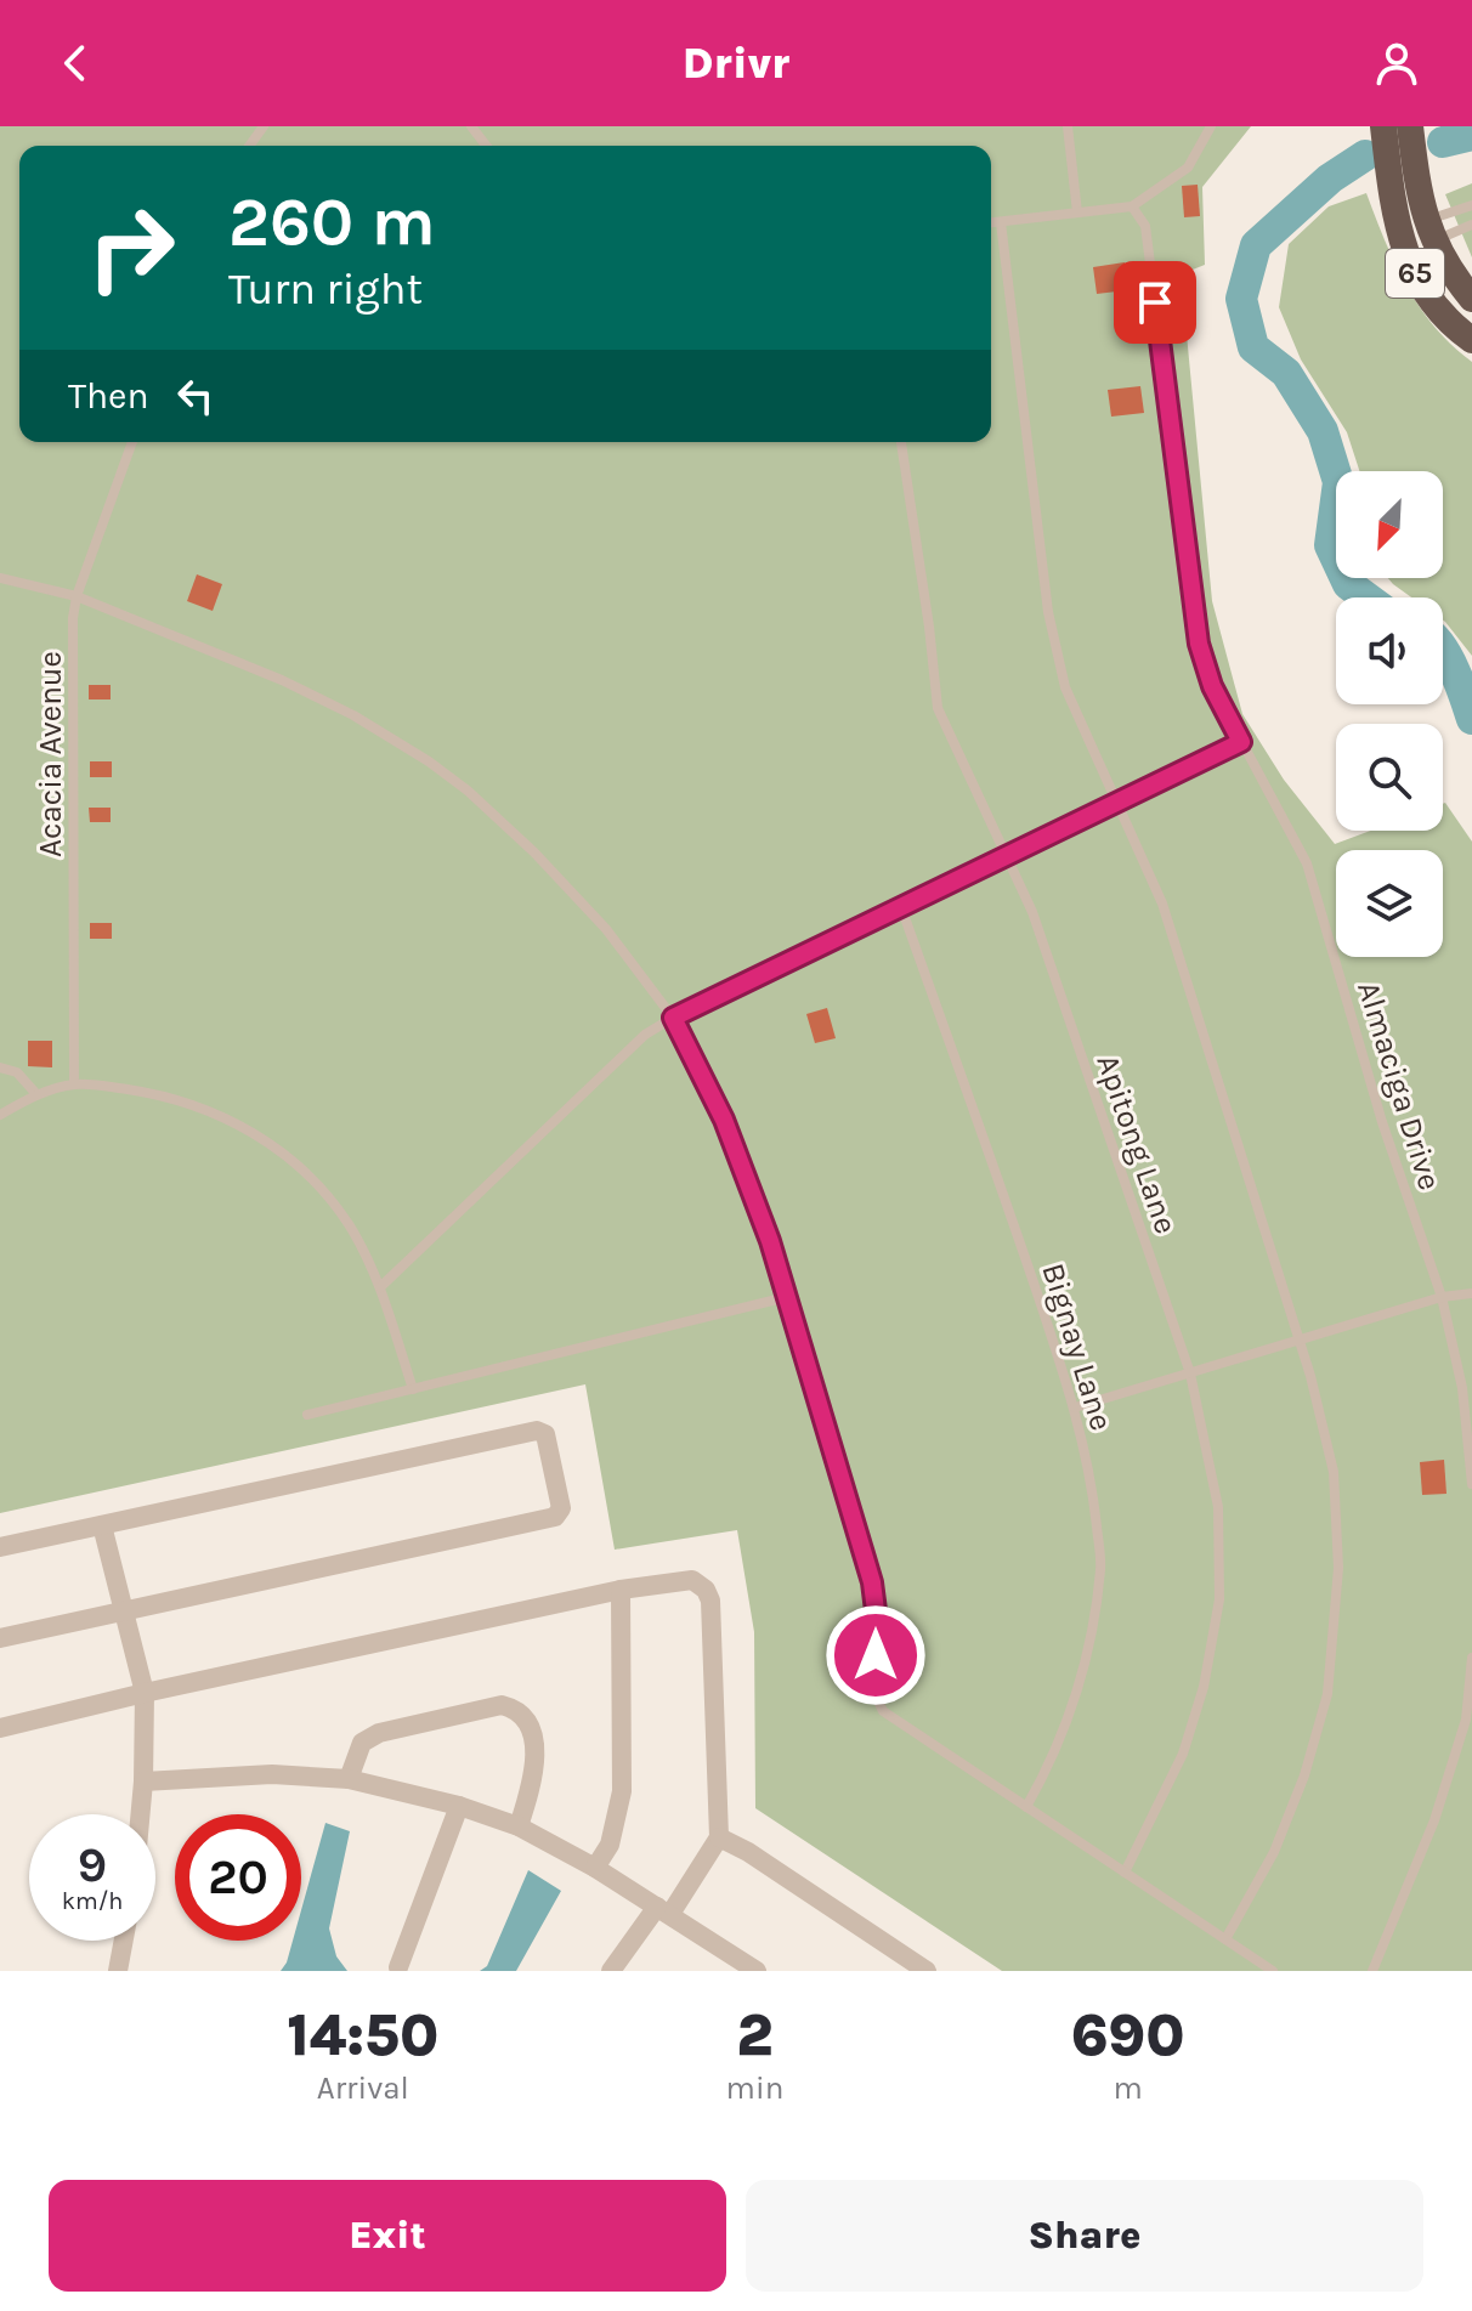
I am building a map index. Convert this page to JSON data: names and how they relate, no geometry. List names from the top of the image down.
{
  "streets": {
    "highway": ["65"],
    "lane": [
      "Acacia Avenue",
      "Almaciga Drive",
      "Apitong Lane",
      "Bignay Lane"
    ]
  },
  "north": "bottom left",
  "page": {
    "header": "Drivr",
    "turn": ["260 m", "Turn right"],
    "then": "Then",
    "speed": "9 km/h",
    "limit": "20",
    "eta": [
      "14:50",
      "Arrival",
      "2",
      "min",
      "690",
      "m"
    ],
    "buttons": ["Exit", "Share"]
  }
}
